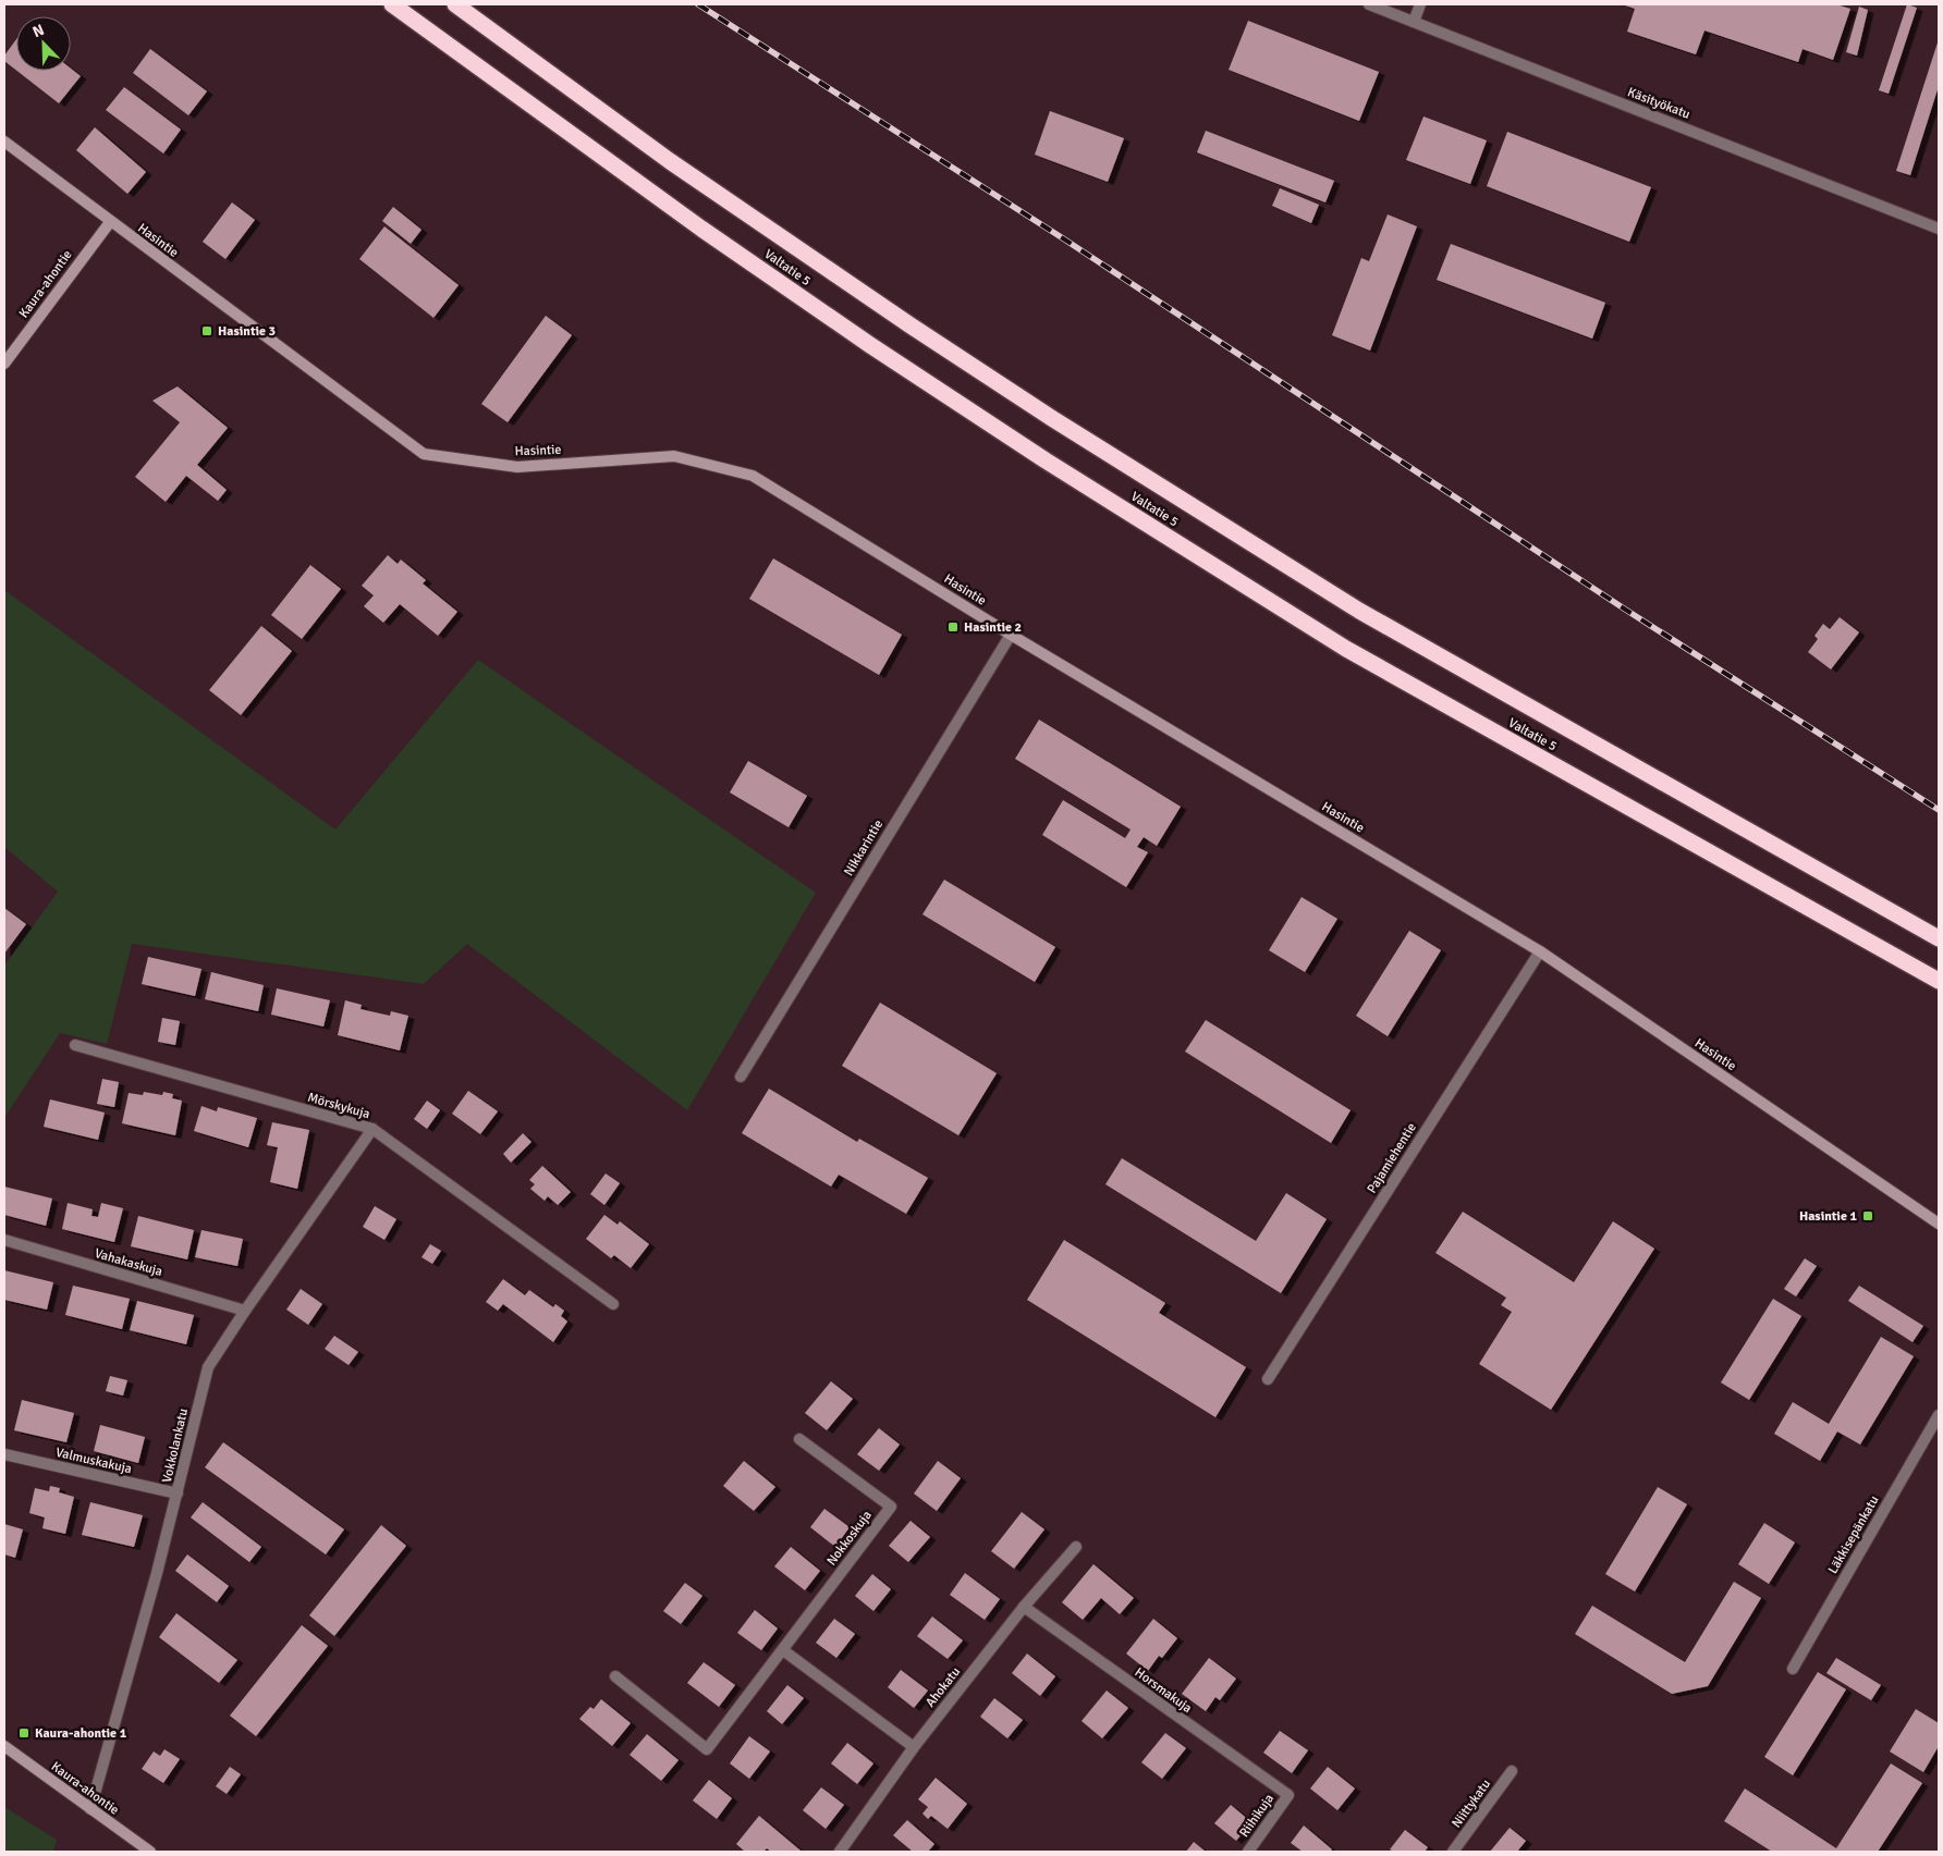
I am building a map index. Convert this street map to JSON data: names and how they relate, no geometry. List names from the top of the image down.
{
  "streets": {
    "highway": ["Valtatie 5"],
    "street": [
      "Käsityökatu",
      "Hasintie",
      "Kaura-ahontie",
      "Nikkarintie",
      "Mörskykuja",
      "Pajamiehentie",
      "Vahakaskuja",
      "Vokkolankatu",
      "Valmuskakuja",
      "Läkkisepänkatu",
      "Nokkoskuja",
      "Ahokatu",
      "Horsmakuja",
      "Niittykatu",
      "Riihikuja"
    ]
  },
  "crossings": [
    ["Hasintie", "Kaura-ahontie"],
    ["Hasintie", "Nikkarintie"],
    ["Hasintie", "Pajamiehentie"],
    ["Kaura-ahontie", "Vokkolankatu"],
    ["Mörskykuja", "Vokkolankatu"],
    ["Vahakaskuja", "Vokkolankatu"],
    ["Vokkolankatu", "Valmuskakuja"],
    ["Ahokatu", "Horsmakuja"],
    ["Horsmakuja", "Riihikuja"]
  ],
  "places": {
    "transit": [
      "Hasintie 3",
      "Hasintie 2",
      "Hasintie 1",
      "Kaura-ahontie 1"
    ]
  },
  "north": "top left"
}
